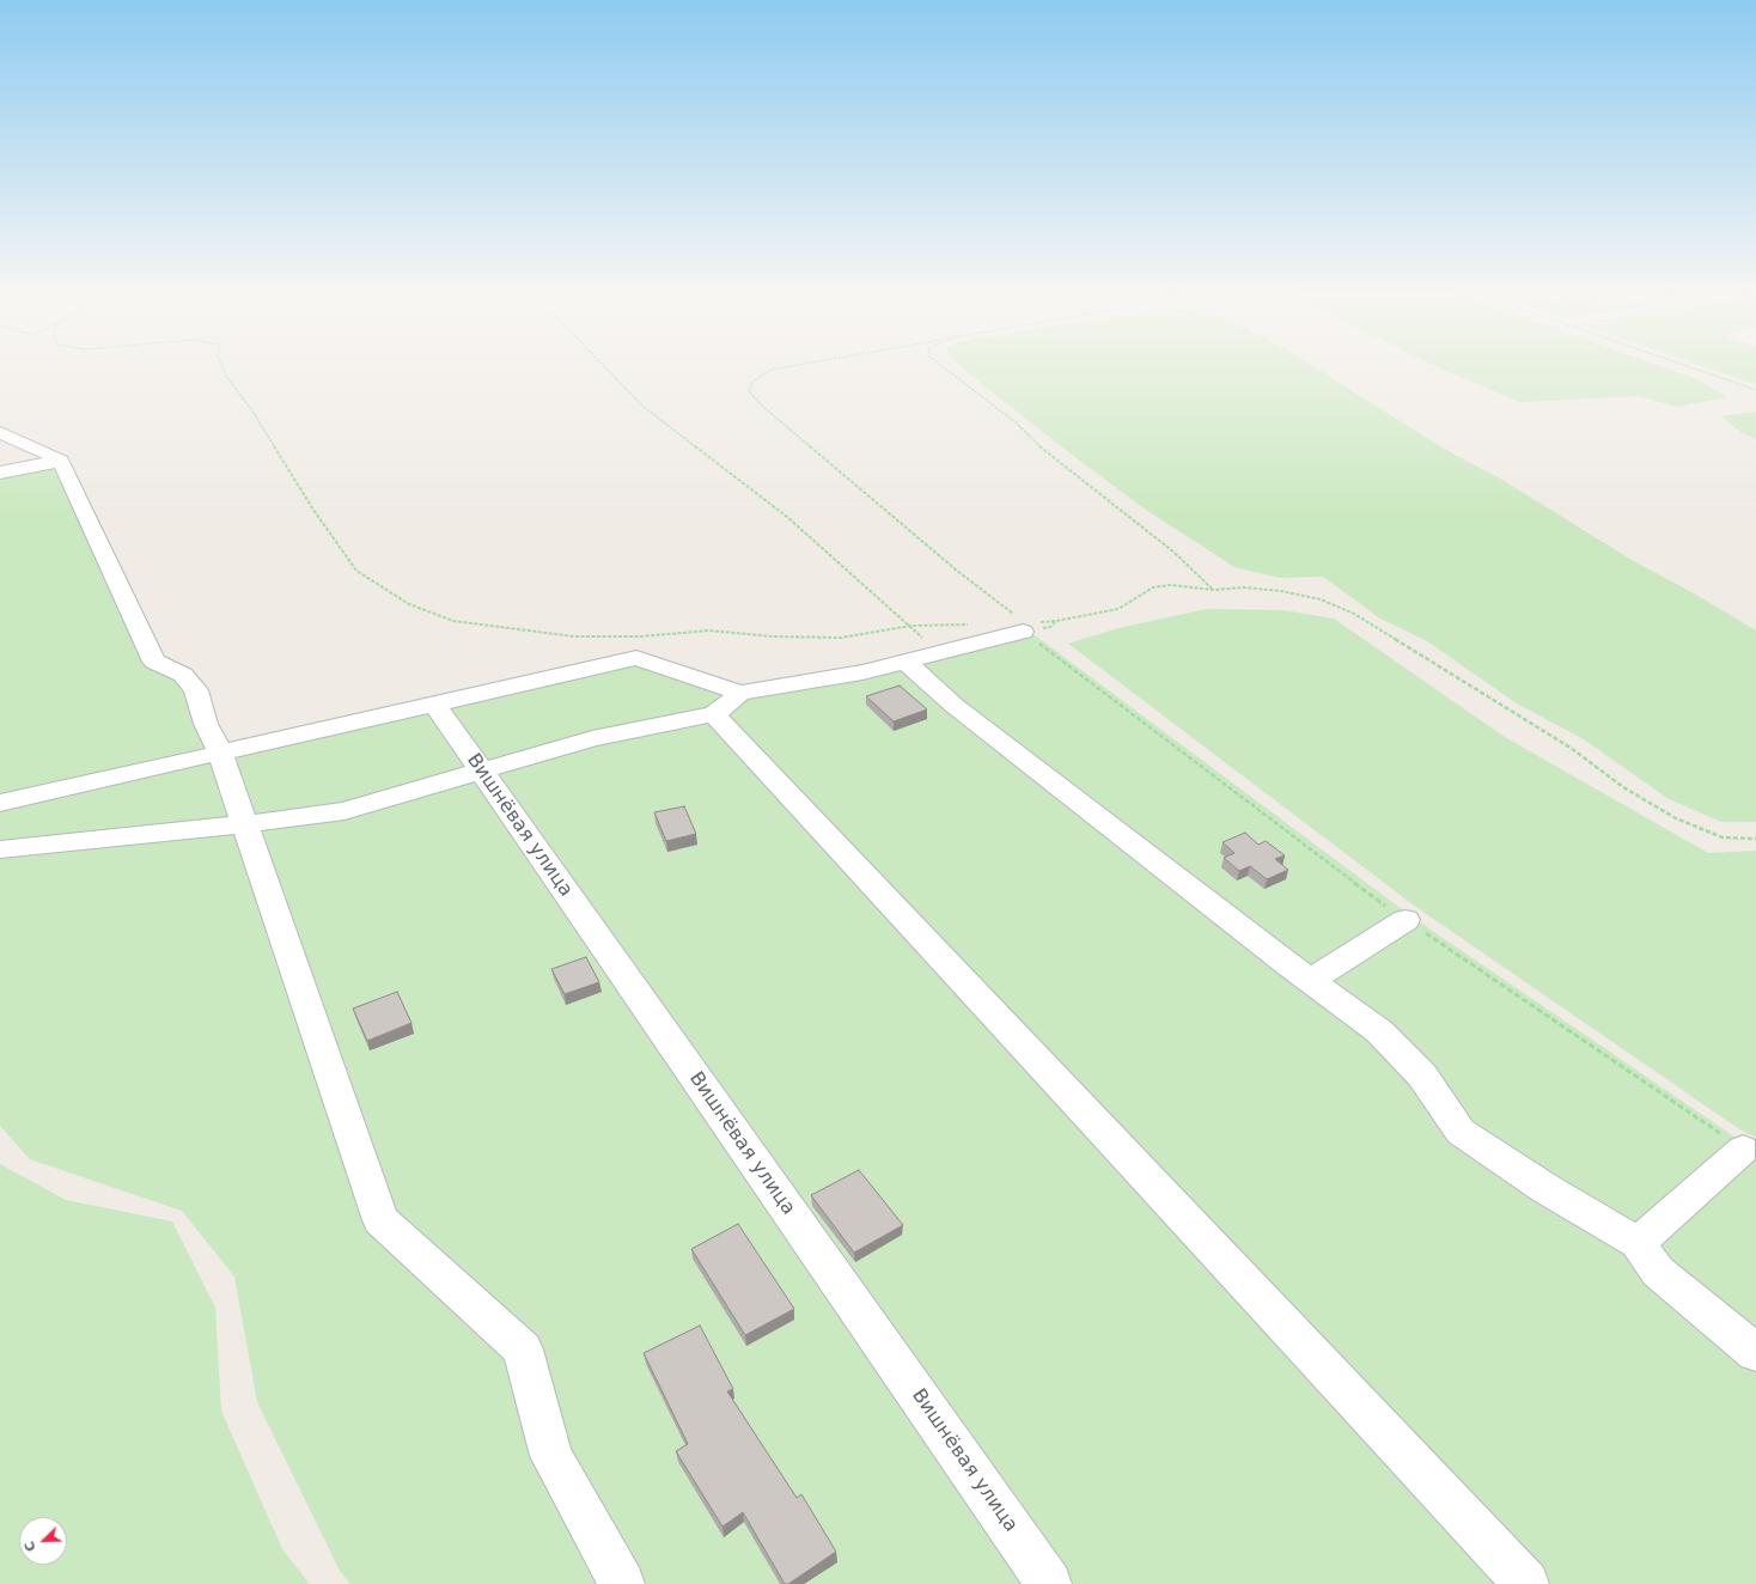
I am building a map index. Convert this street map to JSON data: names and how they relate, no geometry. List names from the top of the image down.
{
  "streets": {
    "street": ["Вишнёвая улица"]
  },
  "north": "bottom left"
}
